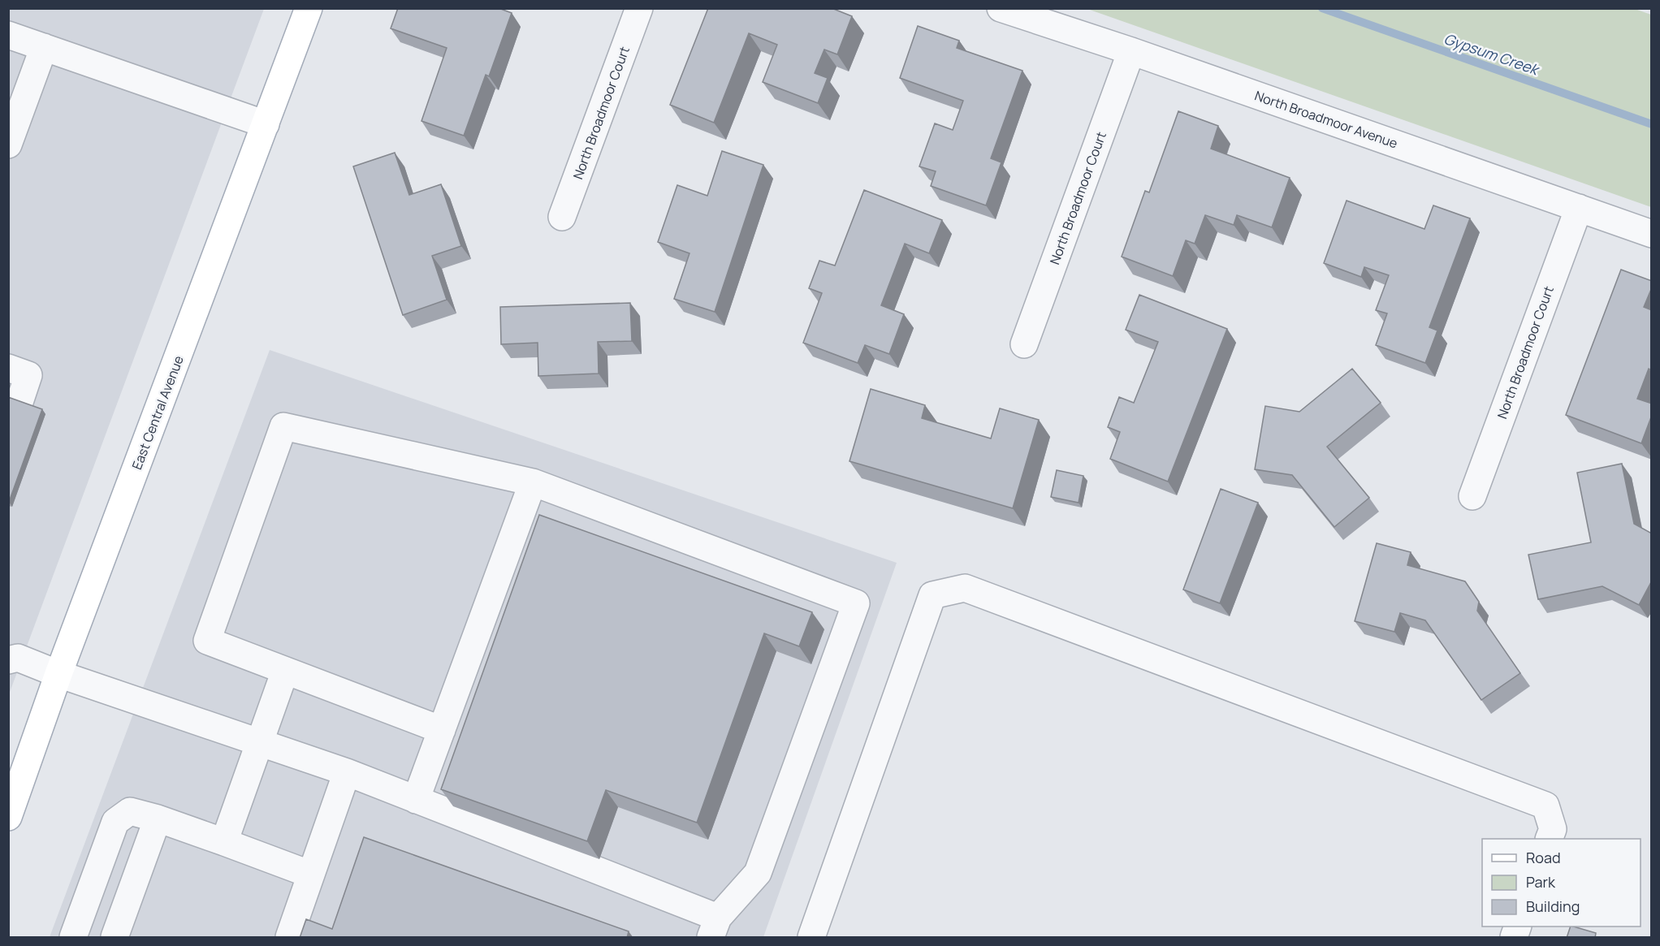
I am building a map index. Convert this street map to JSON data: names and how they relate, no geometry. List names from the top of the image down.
{
  "streets": {
    "main road": ["East Central Avenue"],
    "street": ["North Broadmoor Court", "North Broadmoor Avenue"]
  },
  "crossings": [
    ["North Broadmoor Court", "North Broadmoor Avenue"]
  ],
  "water": ["Gypsum Creek"],
  "legend": ["Road", "Park", "Building"]
}
